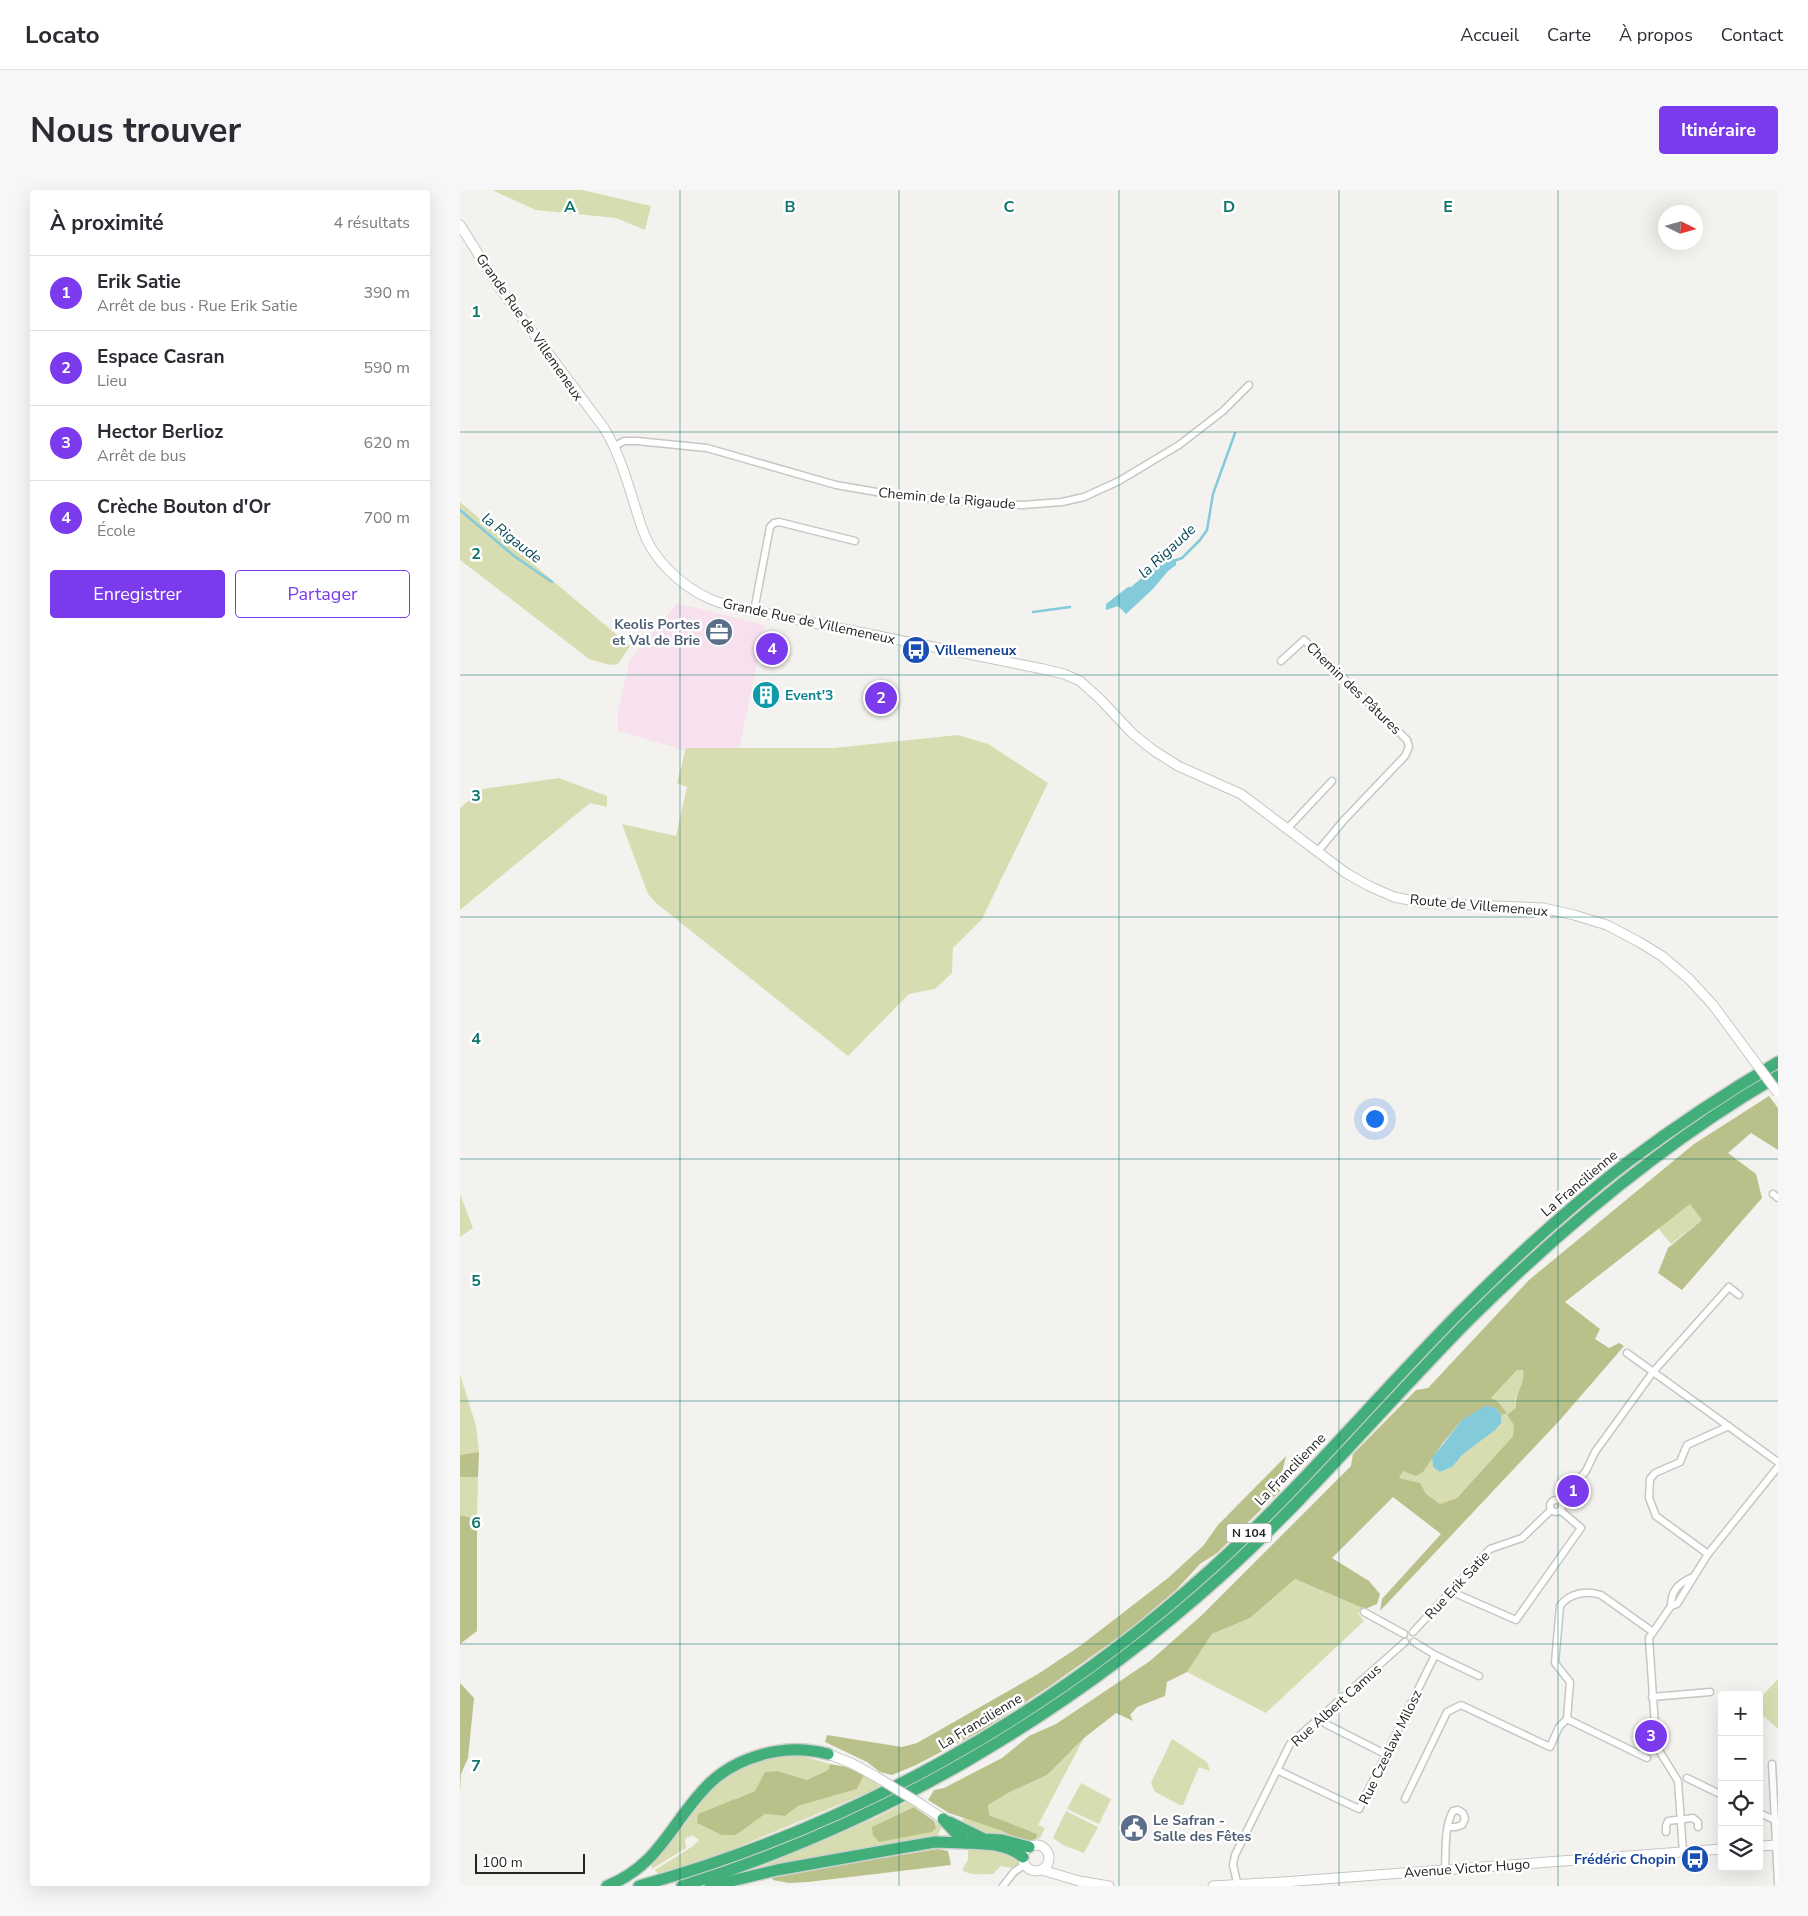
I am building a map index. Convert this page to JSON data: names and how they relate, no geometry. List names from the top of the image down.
{
  "streets": {
    "highway": ["La Francilienne", "N 104"],
    "main road": ["Grande Rue de Villemeneux", "Route de Villemeneux", "Avenue Victor Hugo"],
    "street": [
      "Chemin de la Rigaude",
      "Chemin des Pâtures",
      "Rue Erik Satie",
      "Rue Albert Camus",
      "Rue Czeslaw Milosz"
    ]
  },
  "crossings": [
    ["Grande Rue de Villemeneux", "Chemin de la Rigaude"],
    ["Grande Rue de Villemeneux", "Chemin des Pâtures"],
    ["Grande Rue de Villemeneux", "Route de Villemeneux"],
    ["Chemin des Pâtures", "Route de Villemeneux"],
    ["Rue Erik Satie", "Rue Albert Camus"],
    ["Rue Albert Camus", "Rue Czeslaw Milosz"],
    ["Rue Albert Camus", "Avenue Victor Hugo"]
  ],
  "water": ["la Rigaude"],
  "places": {
    "office": ["Keolis Portes et Val de Brie"],
    "bus stop": ["Villemeneux", "Frédéric Chopin"],
    "building": ["Event'3"],
    "public building": ["Le Safran - Salle des Fêtes"]
  },
  "scale_bar": "100 m",
  "north": "right",
  "page": {
    "header": "Locato",
    "nav": [
      "Accueil",
      "Carte",
      "À propos",
      "Contact"
    ],
    "buttons": [
      "Itinéraire",
      ["Enregistrer", "Partager"]
    ],
    "title": "Nous trouver",
    "heading": ["À proximité", "4 résultats"],
    "list": [
      {
        "mark": "1",
        "name": "Erik Satie",
        "note": "Arrêt de bus · Rue Erik Satie",
        "value": "390 m"
      },
      {
        "mark": "2",
        "name": "Espace Casran",
        "note": "Lieu",
        "value": "590 m"
      },
      {
        "mark": "3",
        "name": "Hector Berlioz",
        "note": "Arrêt de bus",
        "value": "620 m"
      },
      {
        "mark": "4",
        "name": "Crèche Bouton d'Or",
        "note": "École",
        "value": "700 m"
      }
    ],
    "pins": [
      "4",
      "2",
      "1",
      "3"
    ],
    "map_buttons": ["+", "−"],
    "scale": "100 m"
  },
  "grid": {
    "columns": [
      "A",
      "B",
      "C",
      "D",
      "E"
    ],
    "rows": [
      "1",
      "2",
      "3",
      "4",
      "5",
      "6",
      "7"
    ]
  }
}
